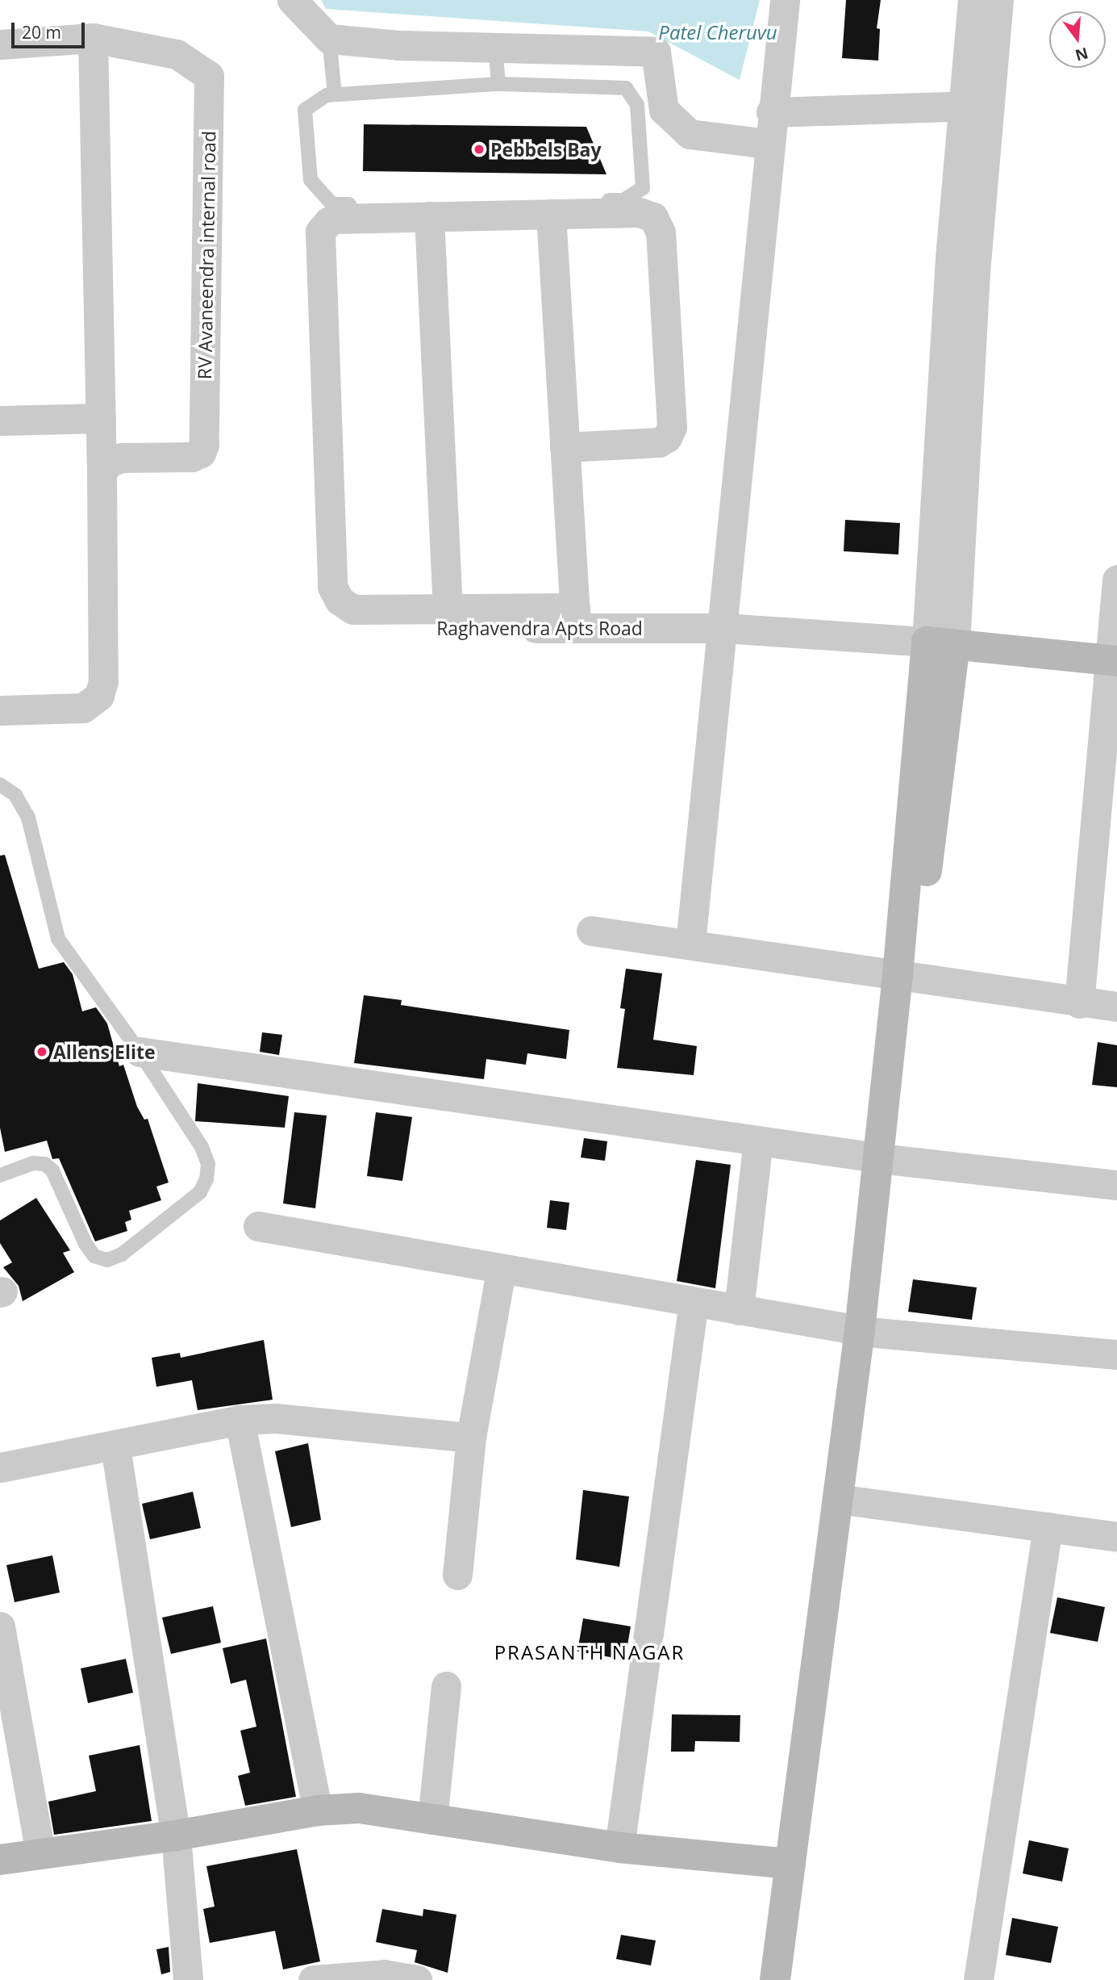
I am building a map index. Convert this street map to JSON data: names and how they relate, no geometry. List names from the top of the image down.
{
  "streets": {
    "street": ["RV Avaneendra internal road", "Raghavendra Apts Road"]
  },
  "districts": ["PRASANTH NAGAR"],
  "water": ["Patel Cheruvu"],
  "places": ["Pebbels Bay", "Allens Elite"],
  "scale_bar": "20 m",
  "north": "bottom"
}
